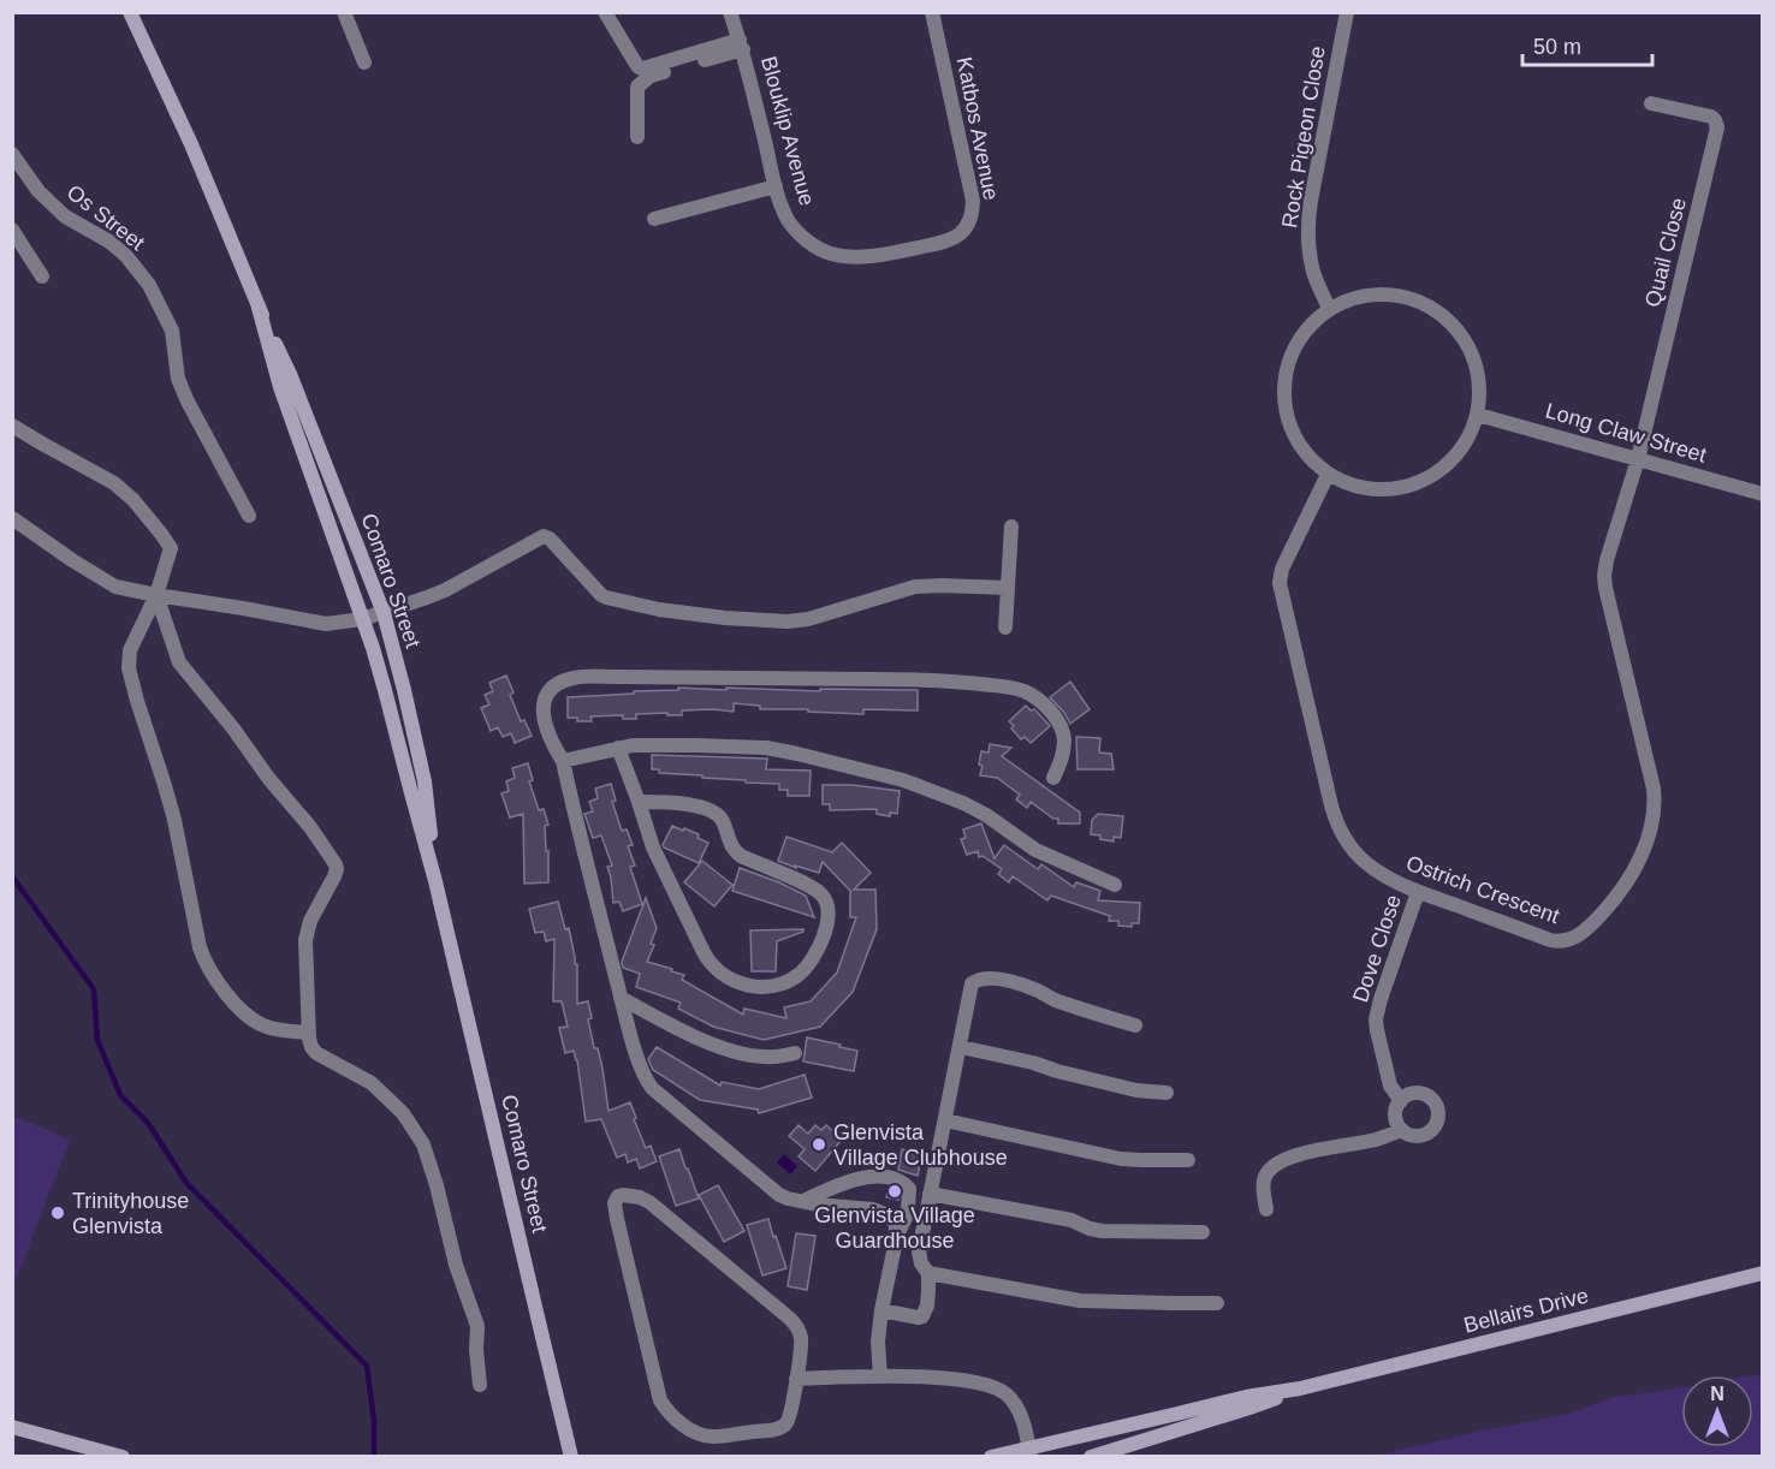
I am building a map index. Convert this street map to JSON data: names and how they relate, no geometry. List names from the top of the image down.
{
  "streets": {
    "street": [
      "Katbos Avenue",
      "Blouklip Avenue",
      "Rock Pigeon Close",
      "Os Street",
      "Quail Close",
      "Long Claw Street",
      "Comaro Street",
      "Ostrich Crescent",
      "Dove Close",
      "Bellairs Drive"
    ]
  },
  "crossings": [
    ["Katbos Avenue", "Blouklip Avenue"],
    ["Rock Pigeon Close", "Long Claw Street"],
    ["Rock Pigeon Close", "Ostrich Crescent"],
    ["Quail Close", "Long Claw Street"],
    ["Quail Close", "Ostrich Crescent"],
    ["Long Claw Street", "Ostrich Crescent"],
    ["Ostrich Crescent", "Dove Close"]
  ],
  "places": ["Glenvista Village Clubhouse", "Glenvista Village Guardhouse", "Trinityhouse Glenvista"],
  "scale_bar": "50 m",
  "north": "top"
}
